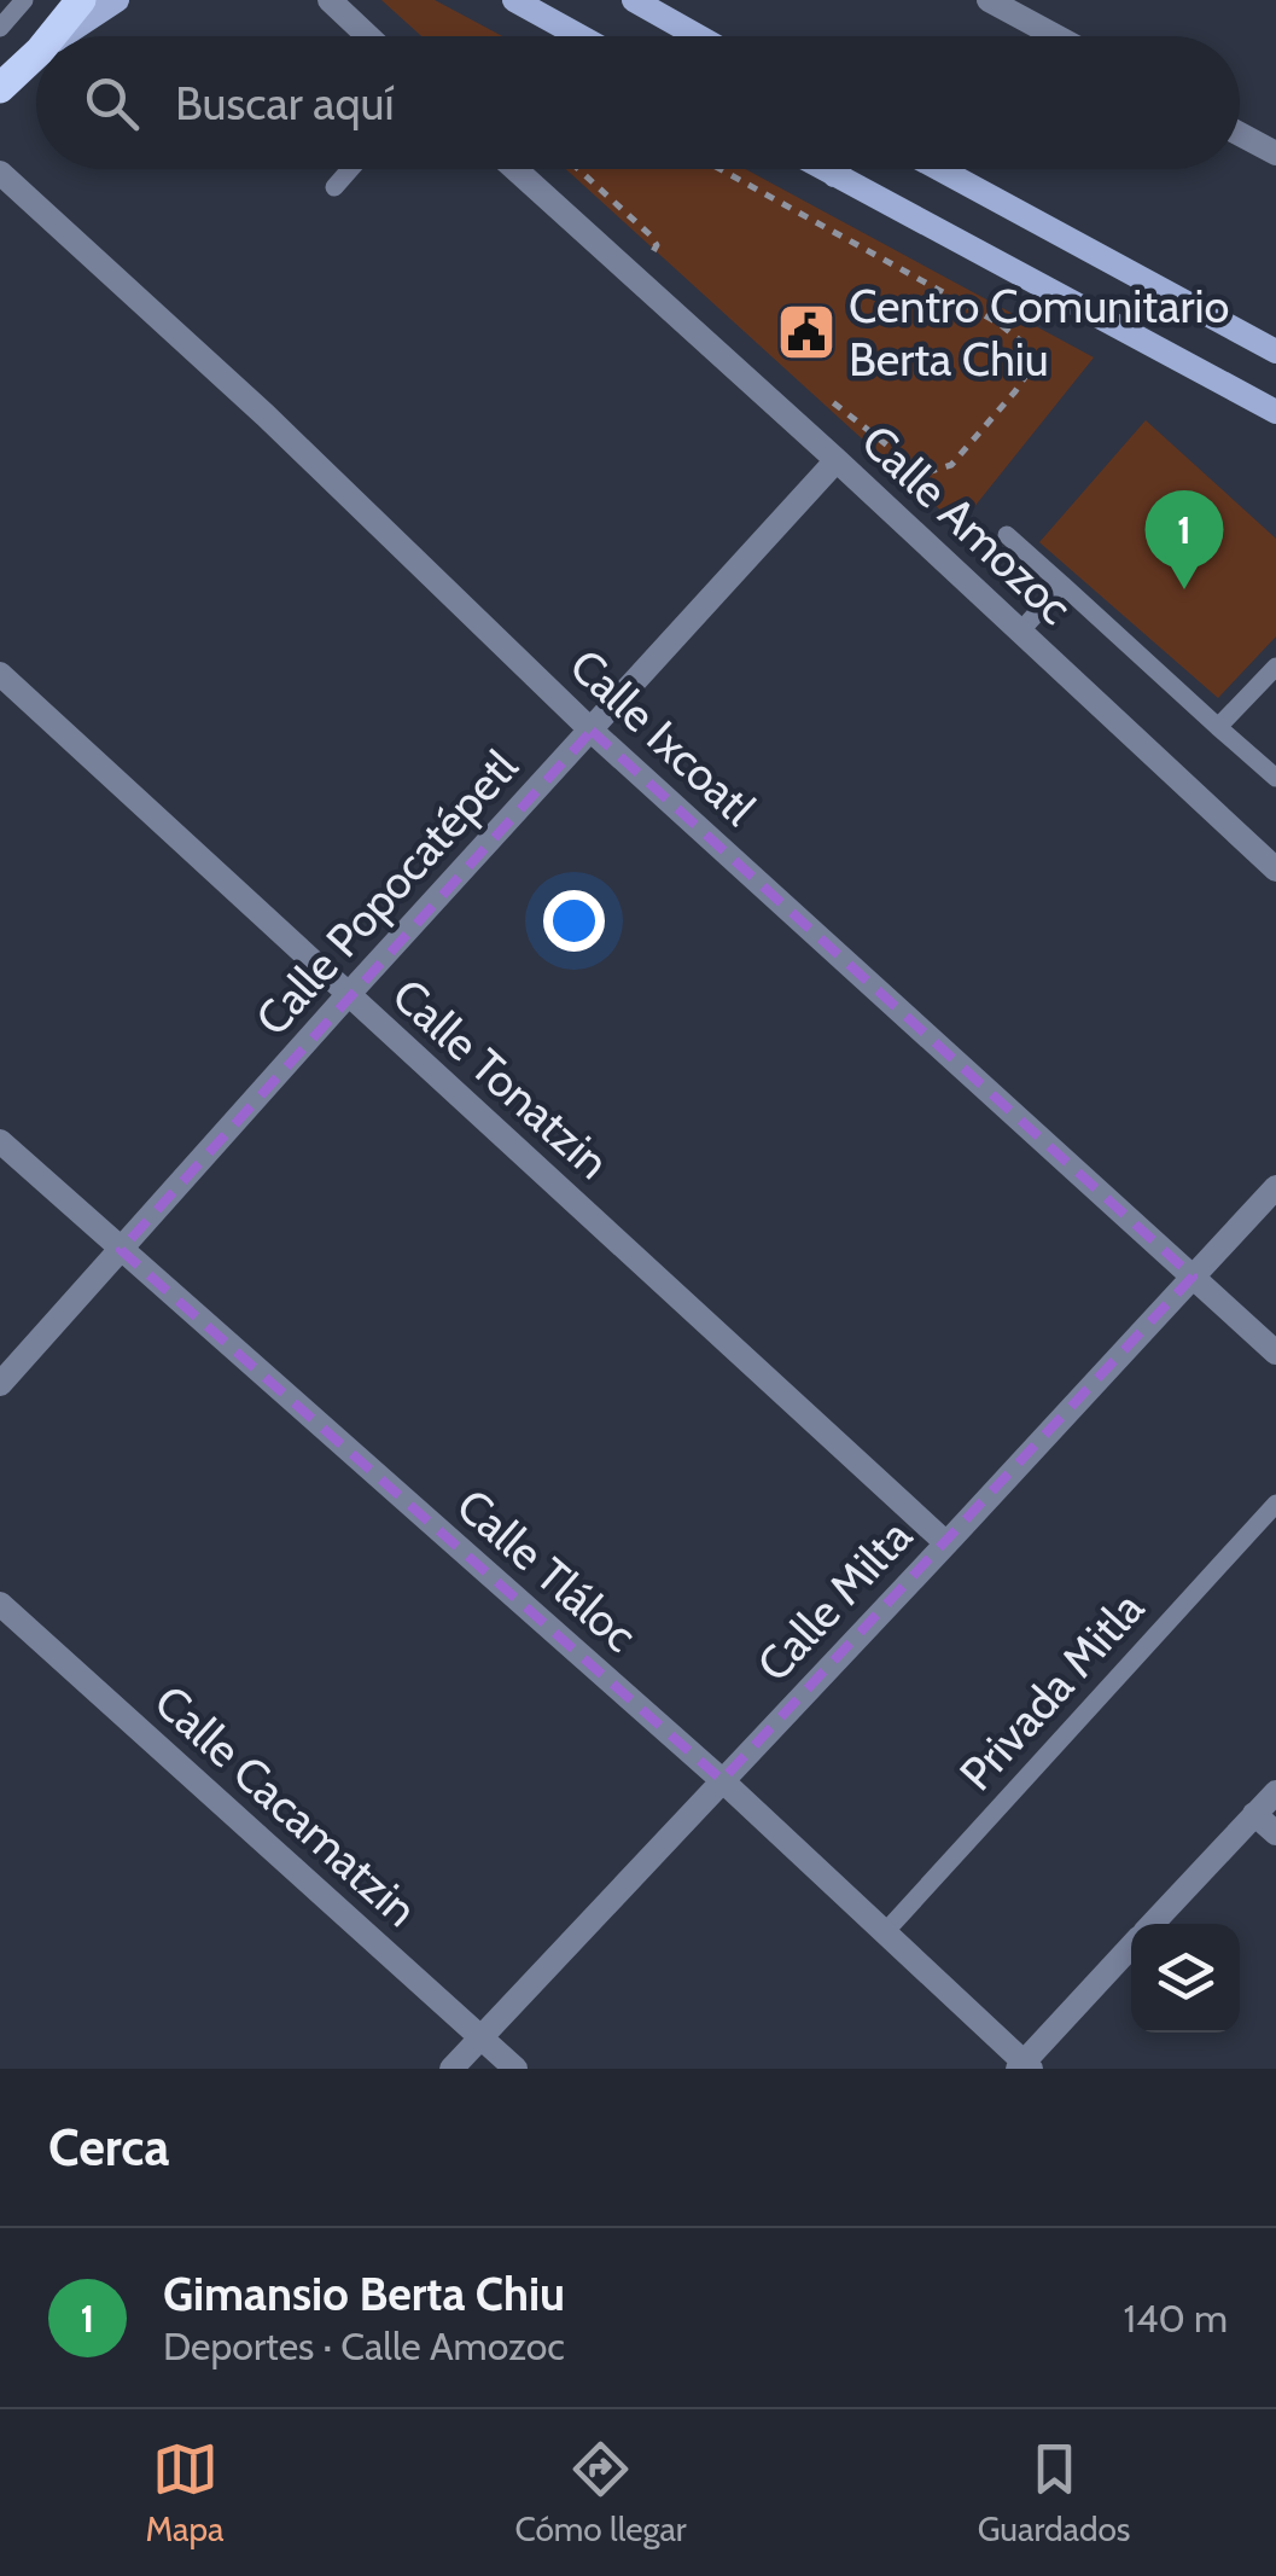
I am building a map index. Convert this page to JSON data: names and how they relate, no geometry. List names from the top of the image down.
{
  "streets": {
    "street": [
      "Calle Amozoc",
      "Calle Ixcoatl",
      "Calle Popocatépetl",
      "Calle Tonatzin",
      "Calle Tláloc",
      "Calle Milta",
      "Calle Cacamatzin"
    ],
    "lane": ["Privada Mitla"]
  },
  "crossings": [
    ["Calle Amozoc", "Calle Popocatépetl"],
    ["Calle Ixcoatl", "Calle Popocatépetl"],
    ["Calle Ixcoatl", "Calle Milta"],
    ["Calle Popocatépetl", "Calle Tonatzin"],
    ["Calle Popocatépetl", "Calle Tláloc"],
    ["Calle Tonatzin", "Calle Milta"],
    ["Calle Tláloc", "Calle Milta"],
    ["Calle Tláloc", "Privada Mitla"],
    ["Calle Milta", "Calle Cacamatzin"]
  ],
  "places": {
    "public building": ["Centro Comunitario Berta Chiu"]
  },
  "page": {
    "search": "Buscar aquí",
    "pins": "1",
    "heading": "Cerca",
    "list": [
      {
        "mark": "1",
        "name": "Gimansio Berta Chiu",
        "note": "Deportes · Calle Amozoc",
        "value": "140 m"
      }
    ],
    "nav": ["Mapa", "Cómo llegar", "Guardados"]
  }
}
